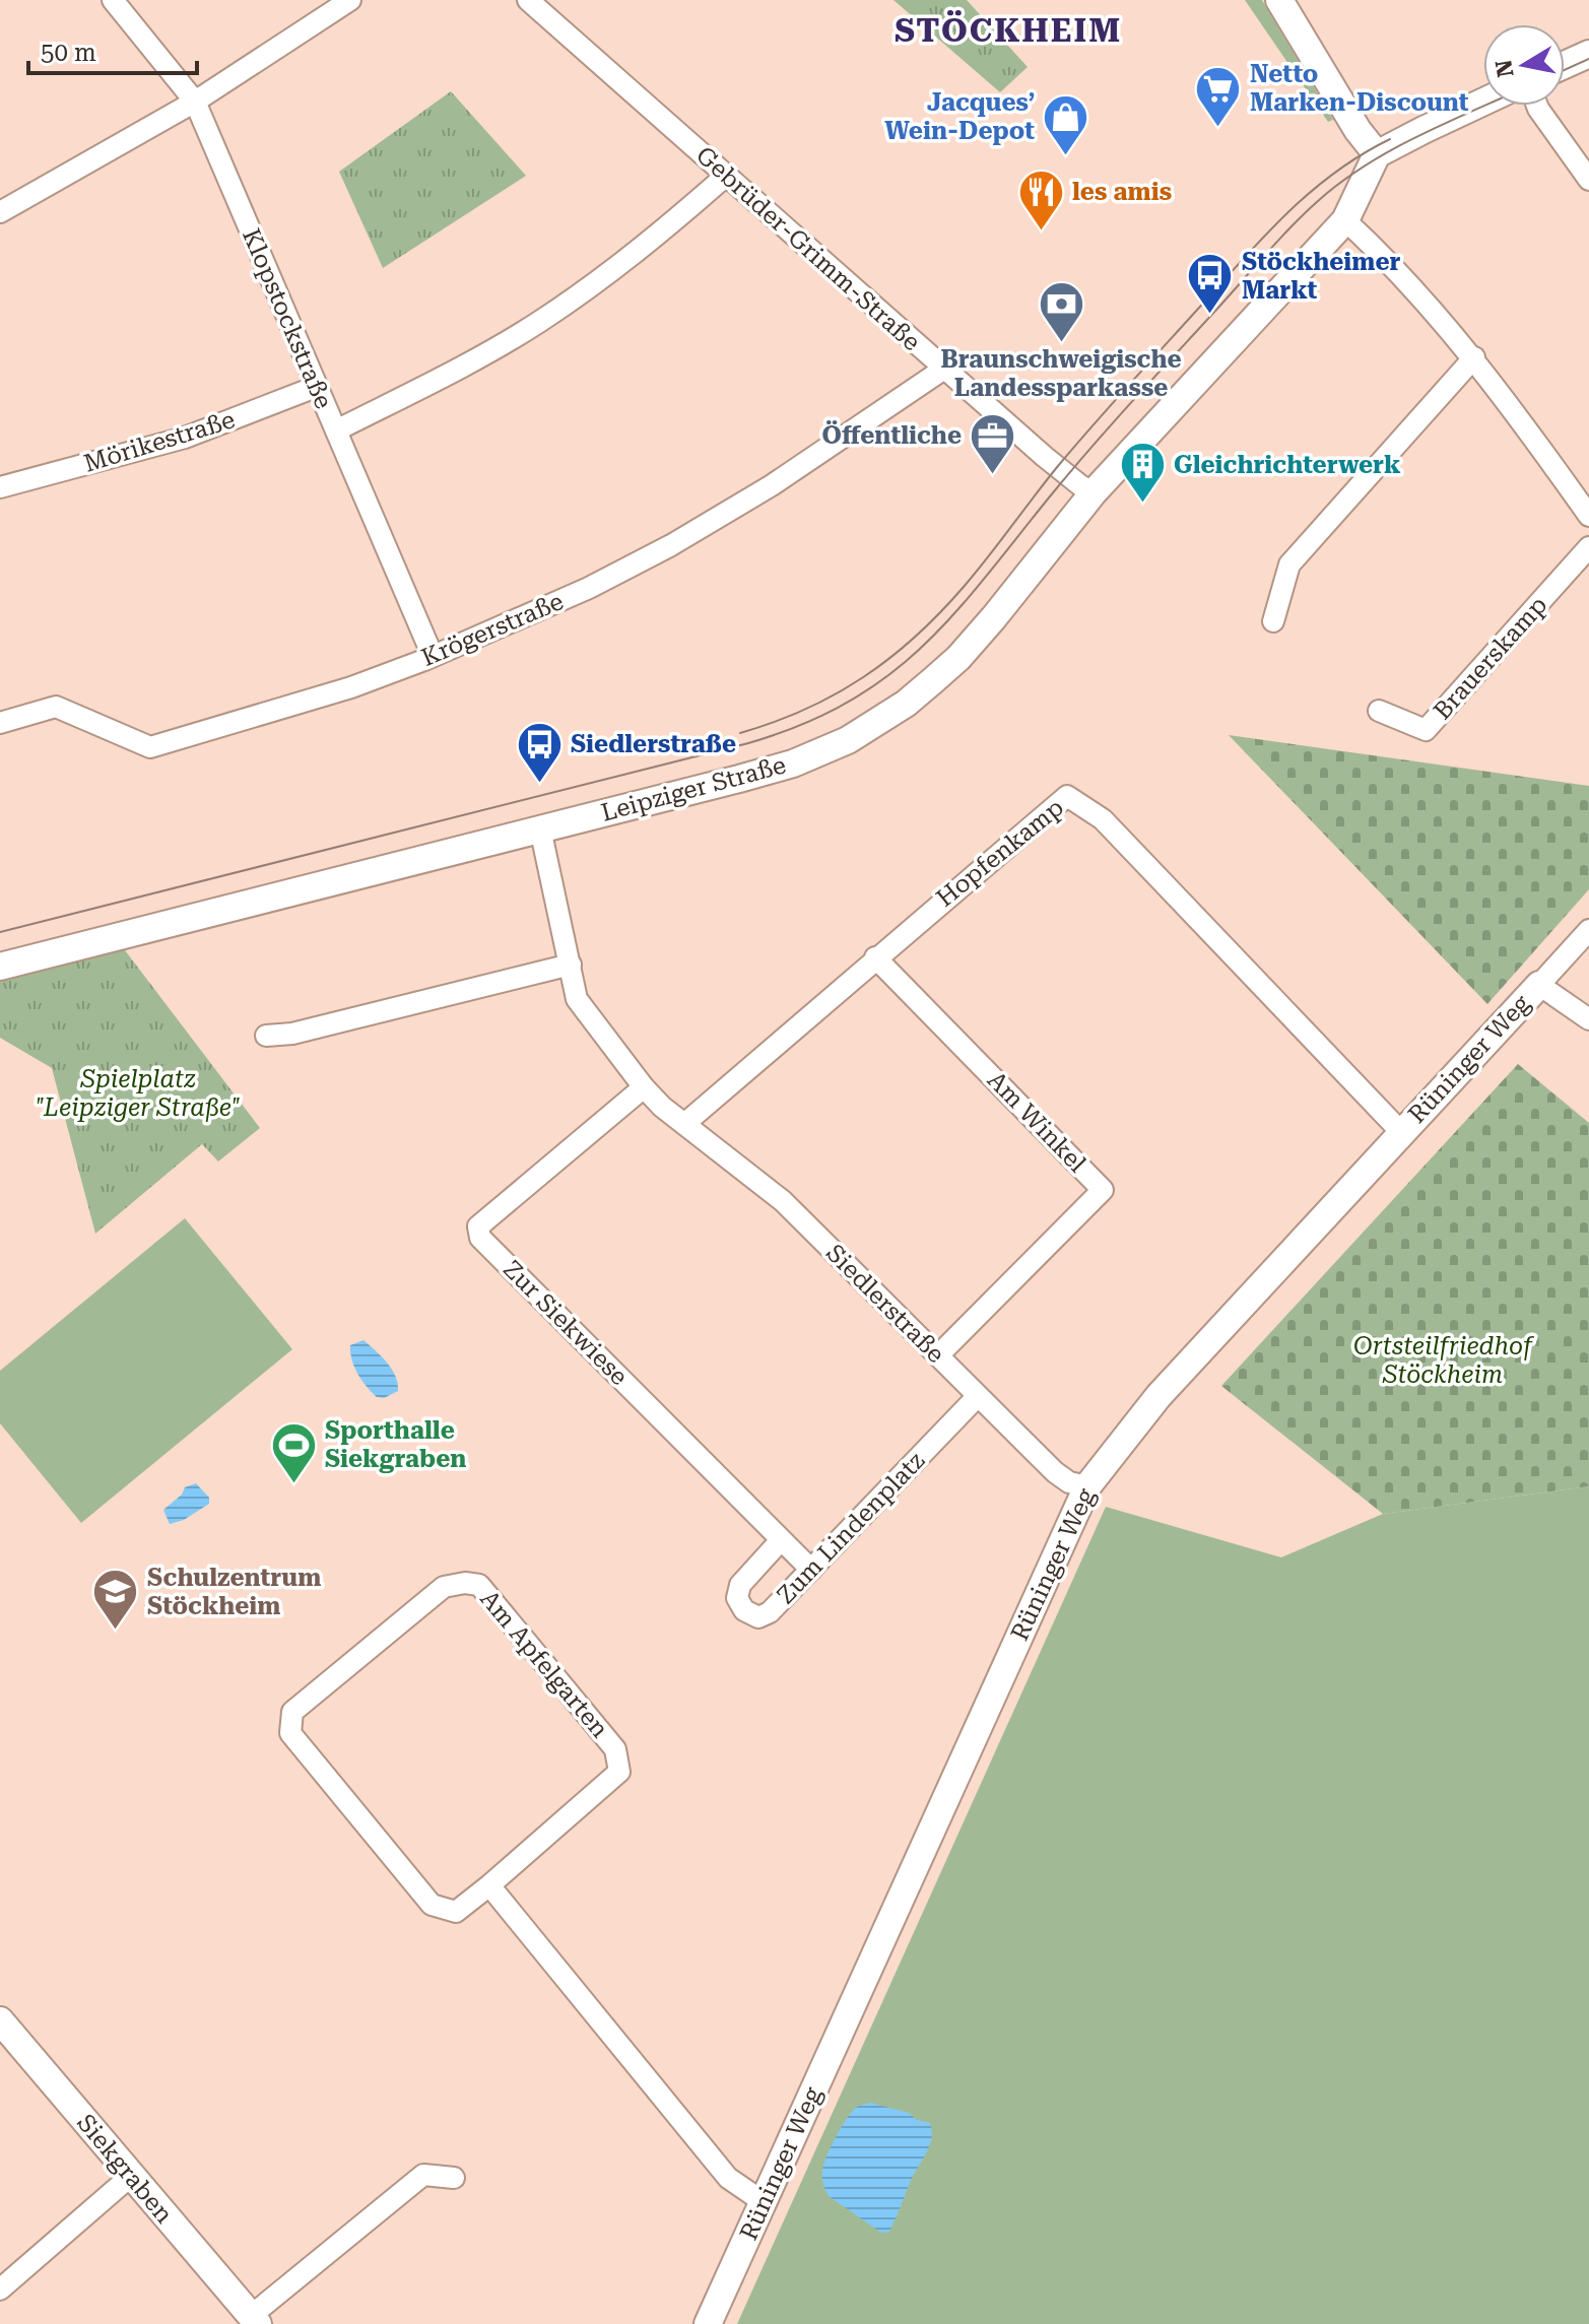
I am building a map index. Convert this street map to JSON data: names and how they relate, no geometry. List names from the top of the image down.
{
  "streets": {
    "street": [
      "Gebrüder-Grimm-Straße",
      "Klopstockstraße",
      "Mörikestraße",
      "Krögerstraße",
      "Brauerskamp",
      "Leipziger Straße",
      "Hopfenkamp",
      "Rüninger Weg",
      "Am Winkel",
      "Siedlerstraße",
      "Zur Siekwiese",
      "Zum Lindenplatz",
      "Am Apfelgarten",
      "Siekgraben"
    ]
  },
  "crossings": [
    ["Gebrüder-Grimm-Straße", "Krögerstraße"],
    ["Gebrüder-Grimm-Straße", "Leipziger Straße"],
    ["Klopstockstraße", "Mörikestraße"],
    ["Klopstockstraße", "Krögerstraße"],
    ["Leipziger Straße", "Siedlerstraße"],
    ["Hopfenkamp", "Rüninger Weg"],
    ["Hopfenkamp", "Am Winkel"],
    ["Hopfenkamp", "Siedlerstraße"],
    ["Rüninger Weg", "Siedlerstraße"],
    ["Am Winkel", "Siedlerstraße"],
    ["Siedlerstraße", "Zur Siekwiese"],
    ["Siedlerstraße", "Zum Lindenplatz"],
    ["Zur Siekwiese", "Zum Lindenplatz"]
  ],
  "districts": ["STÖCKHEIM"],
  "parks": ["Spielplatz \"Leipziger Straße\"", "Ortsteilfriedhof Stöckheim"],
  "places": {
    "supermarket": ["Netto Marken-Discount"],
    "shop": ["Jacques’ Wein-Depot"],
    "restaurant": ["les amis"],
    "bus stop": ["Stöckheimer Markt", "Siedlerstraße"],
    "bank": ["Braunschweigische Landessparkasse"],
    "office": ["Öffentliche"],
    "building": ["Gleichrichterwerk"],
    "sports": ["Sporthalle Siekgraben"],
    "school or university": ["Schulzentrum Stöckheim"]
  },
  "scale_bar": "50 m",
  "north": "left"
}
